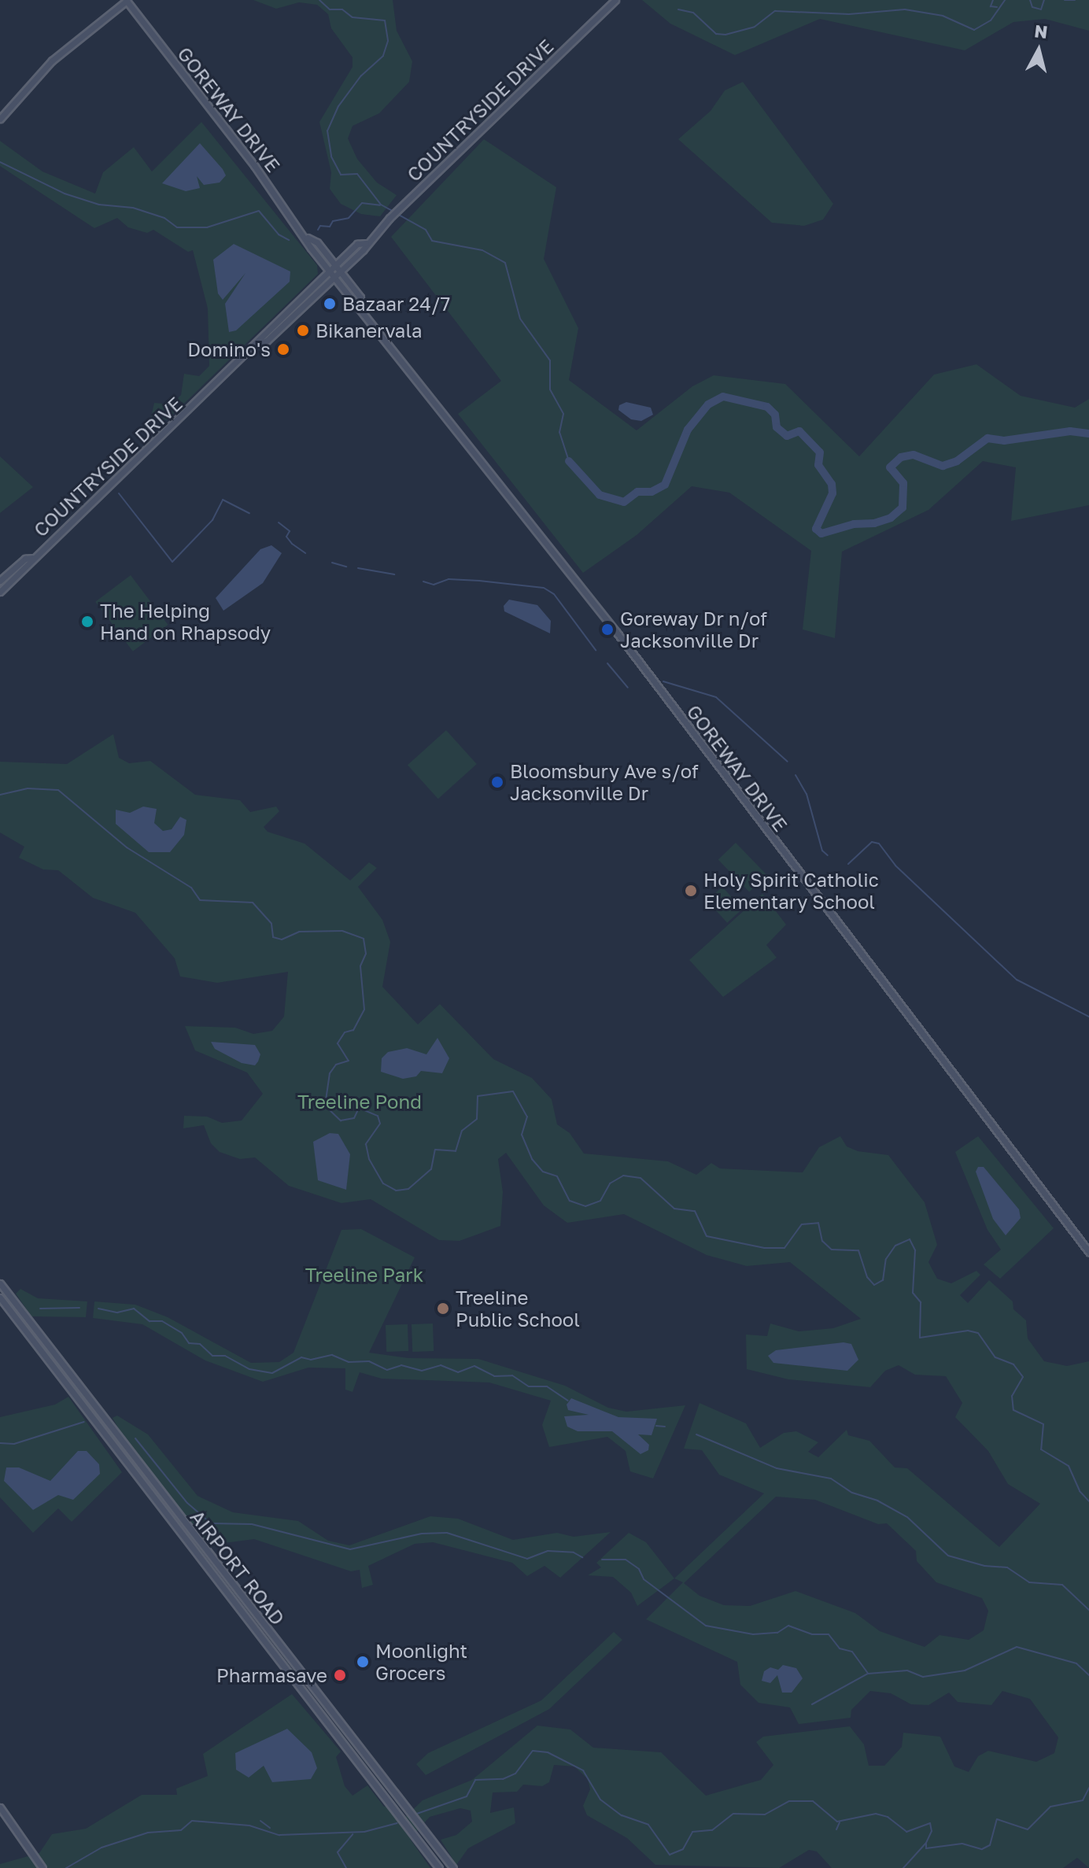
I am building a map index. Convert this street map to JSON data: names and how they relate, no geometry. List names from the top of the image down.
{
  "streets": {
    "main road": ["GOREWAY DRIVE", "COUNTRYSIDE DRIVE", "AIRPORT ROAD"]
  },
  "crossings": [
    ["GOREWAY DRIVE", "COUNTRYSIDE DRIVE"]
  ],
  "parks": ["Treeline Pond", "Treeline Park"],
  "places": [
    "Bazaar 24/7",
    "Bikanervala",
    "Domino's",
    "The Helping Hand on Rhapsody",
    "Goreway Dr n/of Jacksonville Dr",
    "Bloomsbury Ave s/of Jacksonville Dr",
    "Holy Spirit Catholic Elementary School",
    "Treeline Public School",
    "Moonlight Grocers",
    "Pharmasave"
  ],
  "north": "top"
}
